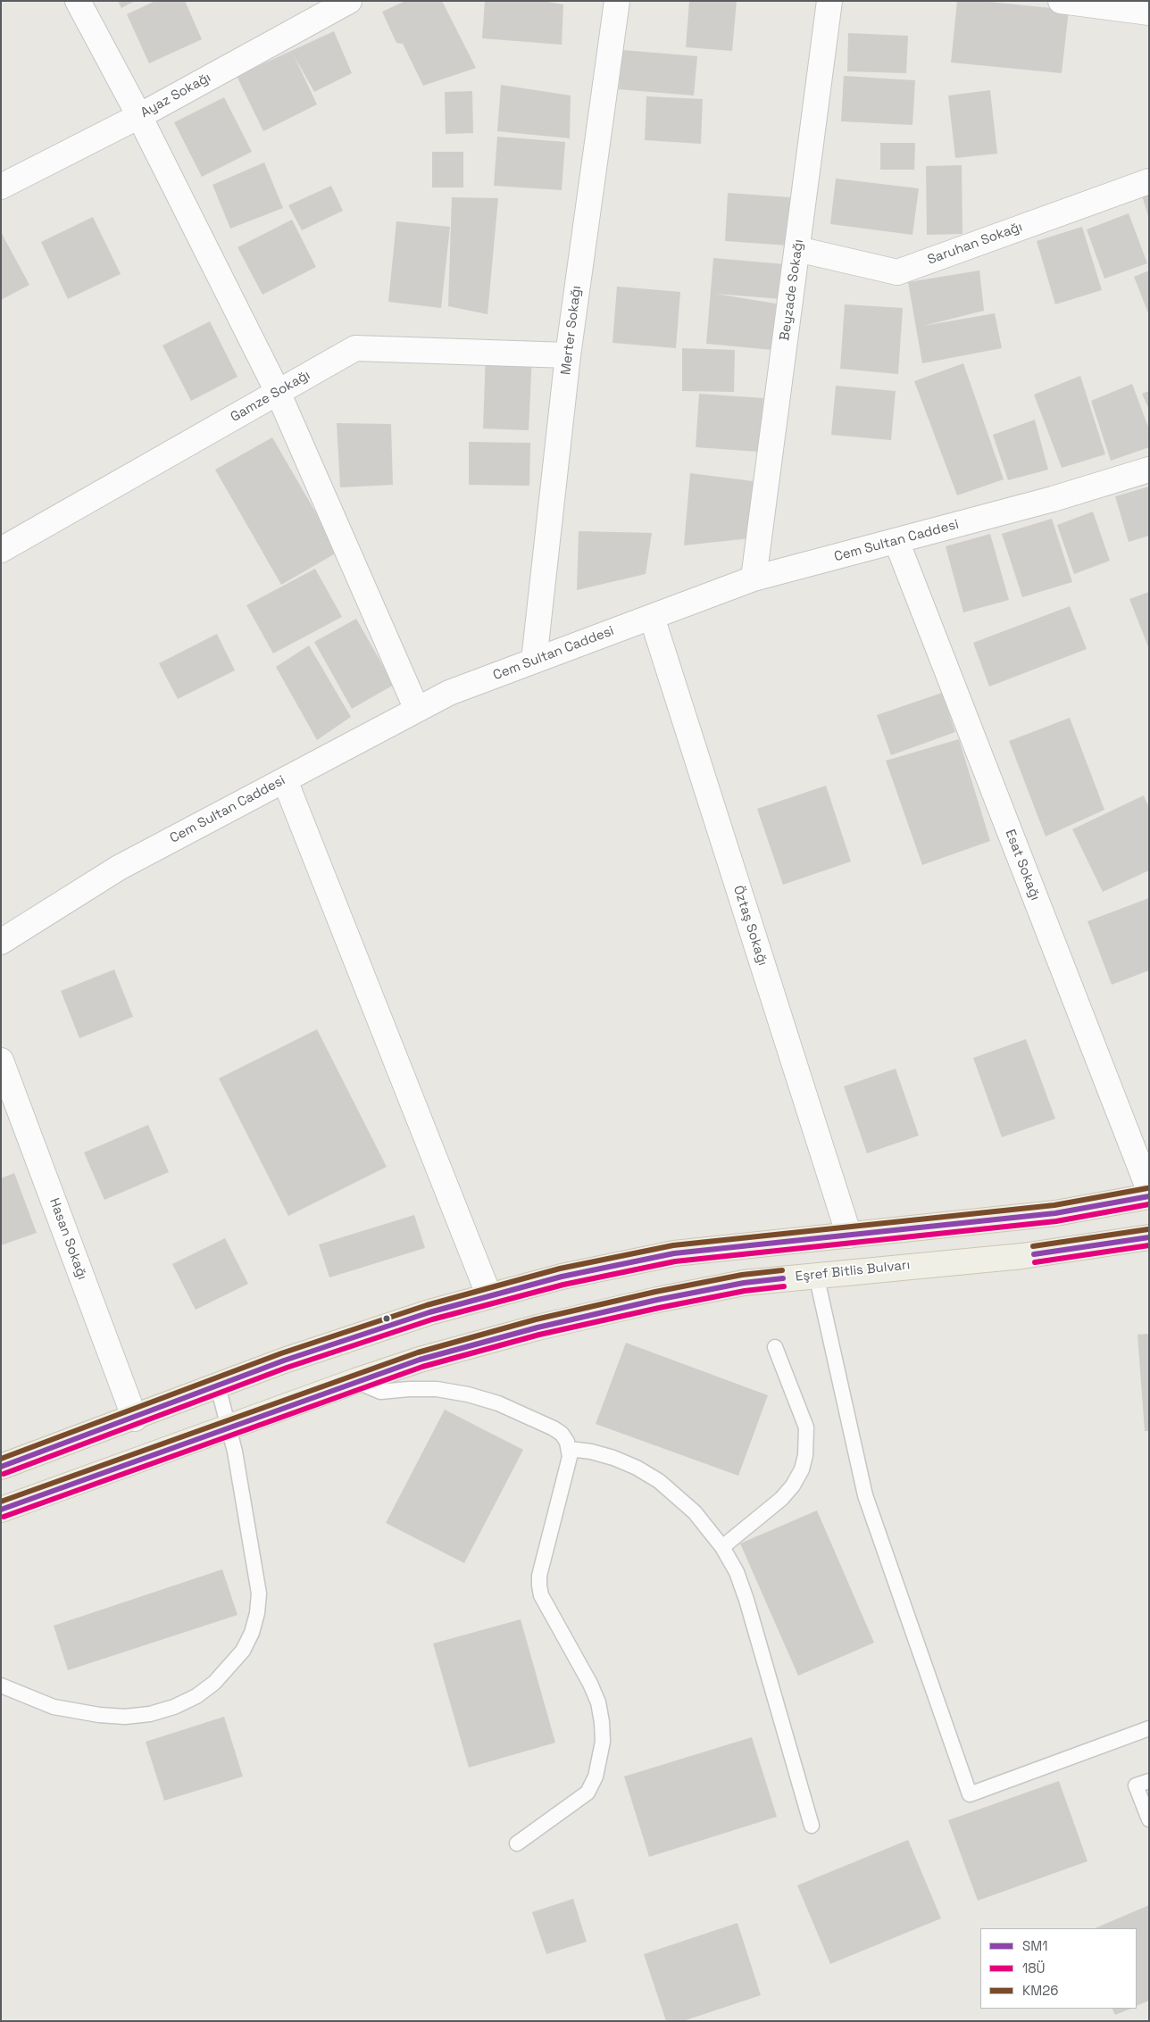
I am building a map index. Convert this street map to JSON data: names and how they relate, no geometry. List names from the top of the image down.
{
  "streets": {
    "main road": ["Eşref Bitlis Bulvarı"],
    "street": [
      "Ayaz Sokağı",
      "Saruhan Sokağı",
      "Beyzade Sokağı",
      "Merter Sokağı",
      "Gamze Sokağı",
      "Cem Sultan Caddesi",
      "Esat Sokağı",
      "Öztaş Sokağı",
      "Hasan Sokağı"
    ]
  },
  "crossings": [
    ["Saruhan Sokağı", "Beyzade Sokağı"],
    ["Beyzade Sokağı", "Cem Sultan Caddesi"],
    ["Merter Sokağı", "Gamze Sokağı"],
    ["Merter Sokağı", "Cem Sultan Caddesi"],
    ["Cem Sultan Caddesi", "Esat Sokağı"],
    ["Cem Sultan Caddesi", "Öztaş Sokağı"]
  ],
  "lines": ["transit line KM26", "transit line SM1", "transit line 18Ü"],
  "legend": ["SM1", "18Ü", "KM26"]
}
